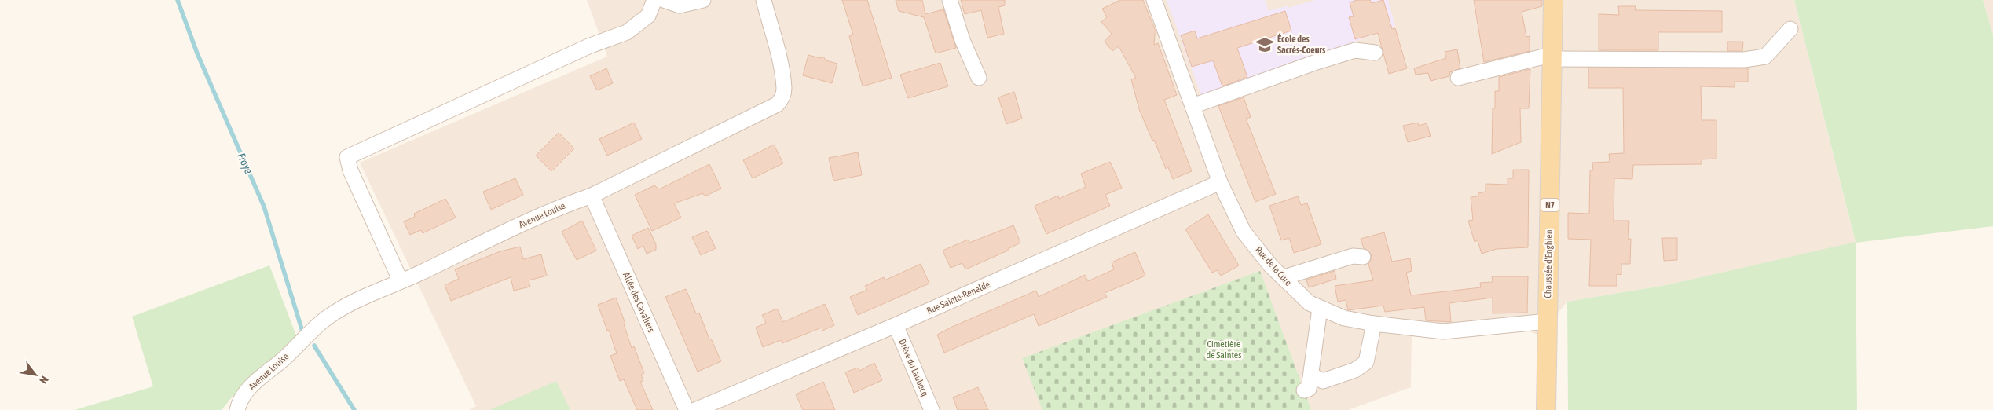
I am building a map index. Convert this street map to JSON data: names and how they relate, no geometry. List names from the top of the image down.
{
  "streets": {
    "main road": ["N7", "Chaussée d'Enghien"],
    "street": [
      "Avenue Louise",
      "Rue de la Cure",
      "Rue Sainte-Renelde",
      "Allée des Cavaliers",
      "Drève du Laubecq"
    ]
  },
  "crossings": [
    ["Avenue Louise", "Allée des Cavaliers"],
    ["Chaussée d'Enghien", "Rue de la Cure"],
    ["Rue de la Cure", "Rue Sainte-Renelde"],
    ["Rue Sainte-Renelde", "Drève du Laubecq"]
  ],
  "water": ["Froye"],
  "parks": ["Cimetière de Saintes"],
  "places": {
    "school or university": ["École des Sacrés-Coeurs"]
  },
  "north": "bottom right"
}
